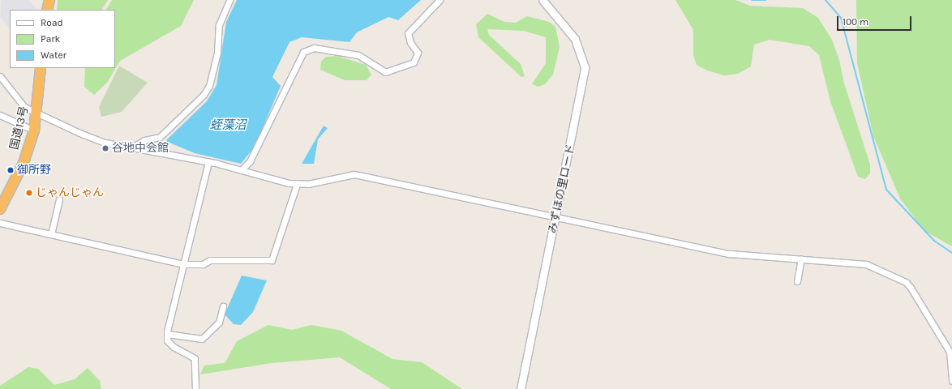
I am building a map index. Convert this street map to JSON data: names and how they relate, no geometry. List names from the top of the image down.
{
  "streets": {
    "highway": ["国道13号"],
    "street": ["みずほの里ロード"]
  },
  "water": ["蛭藻沼"],
  "places": ["谷地中会館", "御所野", "じゃんじゃん"],
  "legend": ["Road", "Park", "Water"],
  "scale_bar": "100 m"
}
